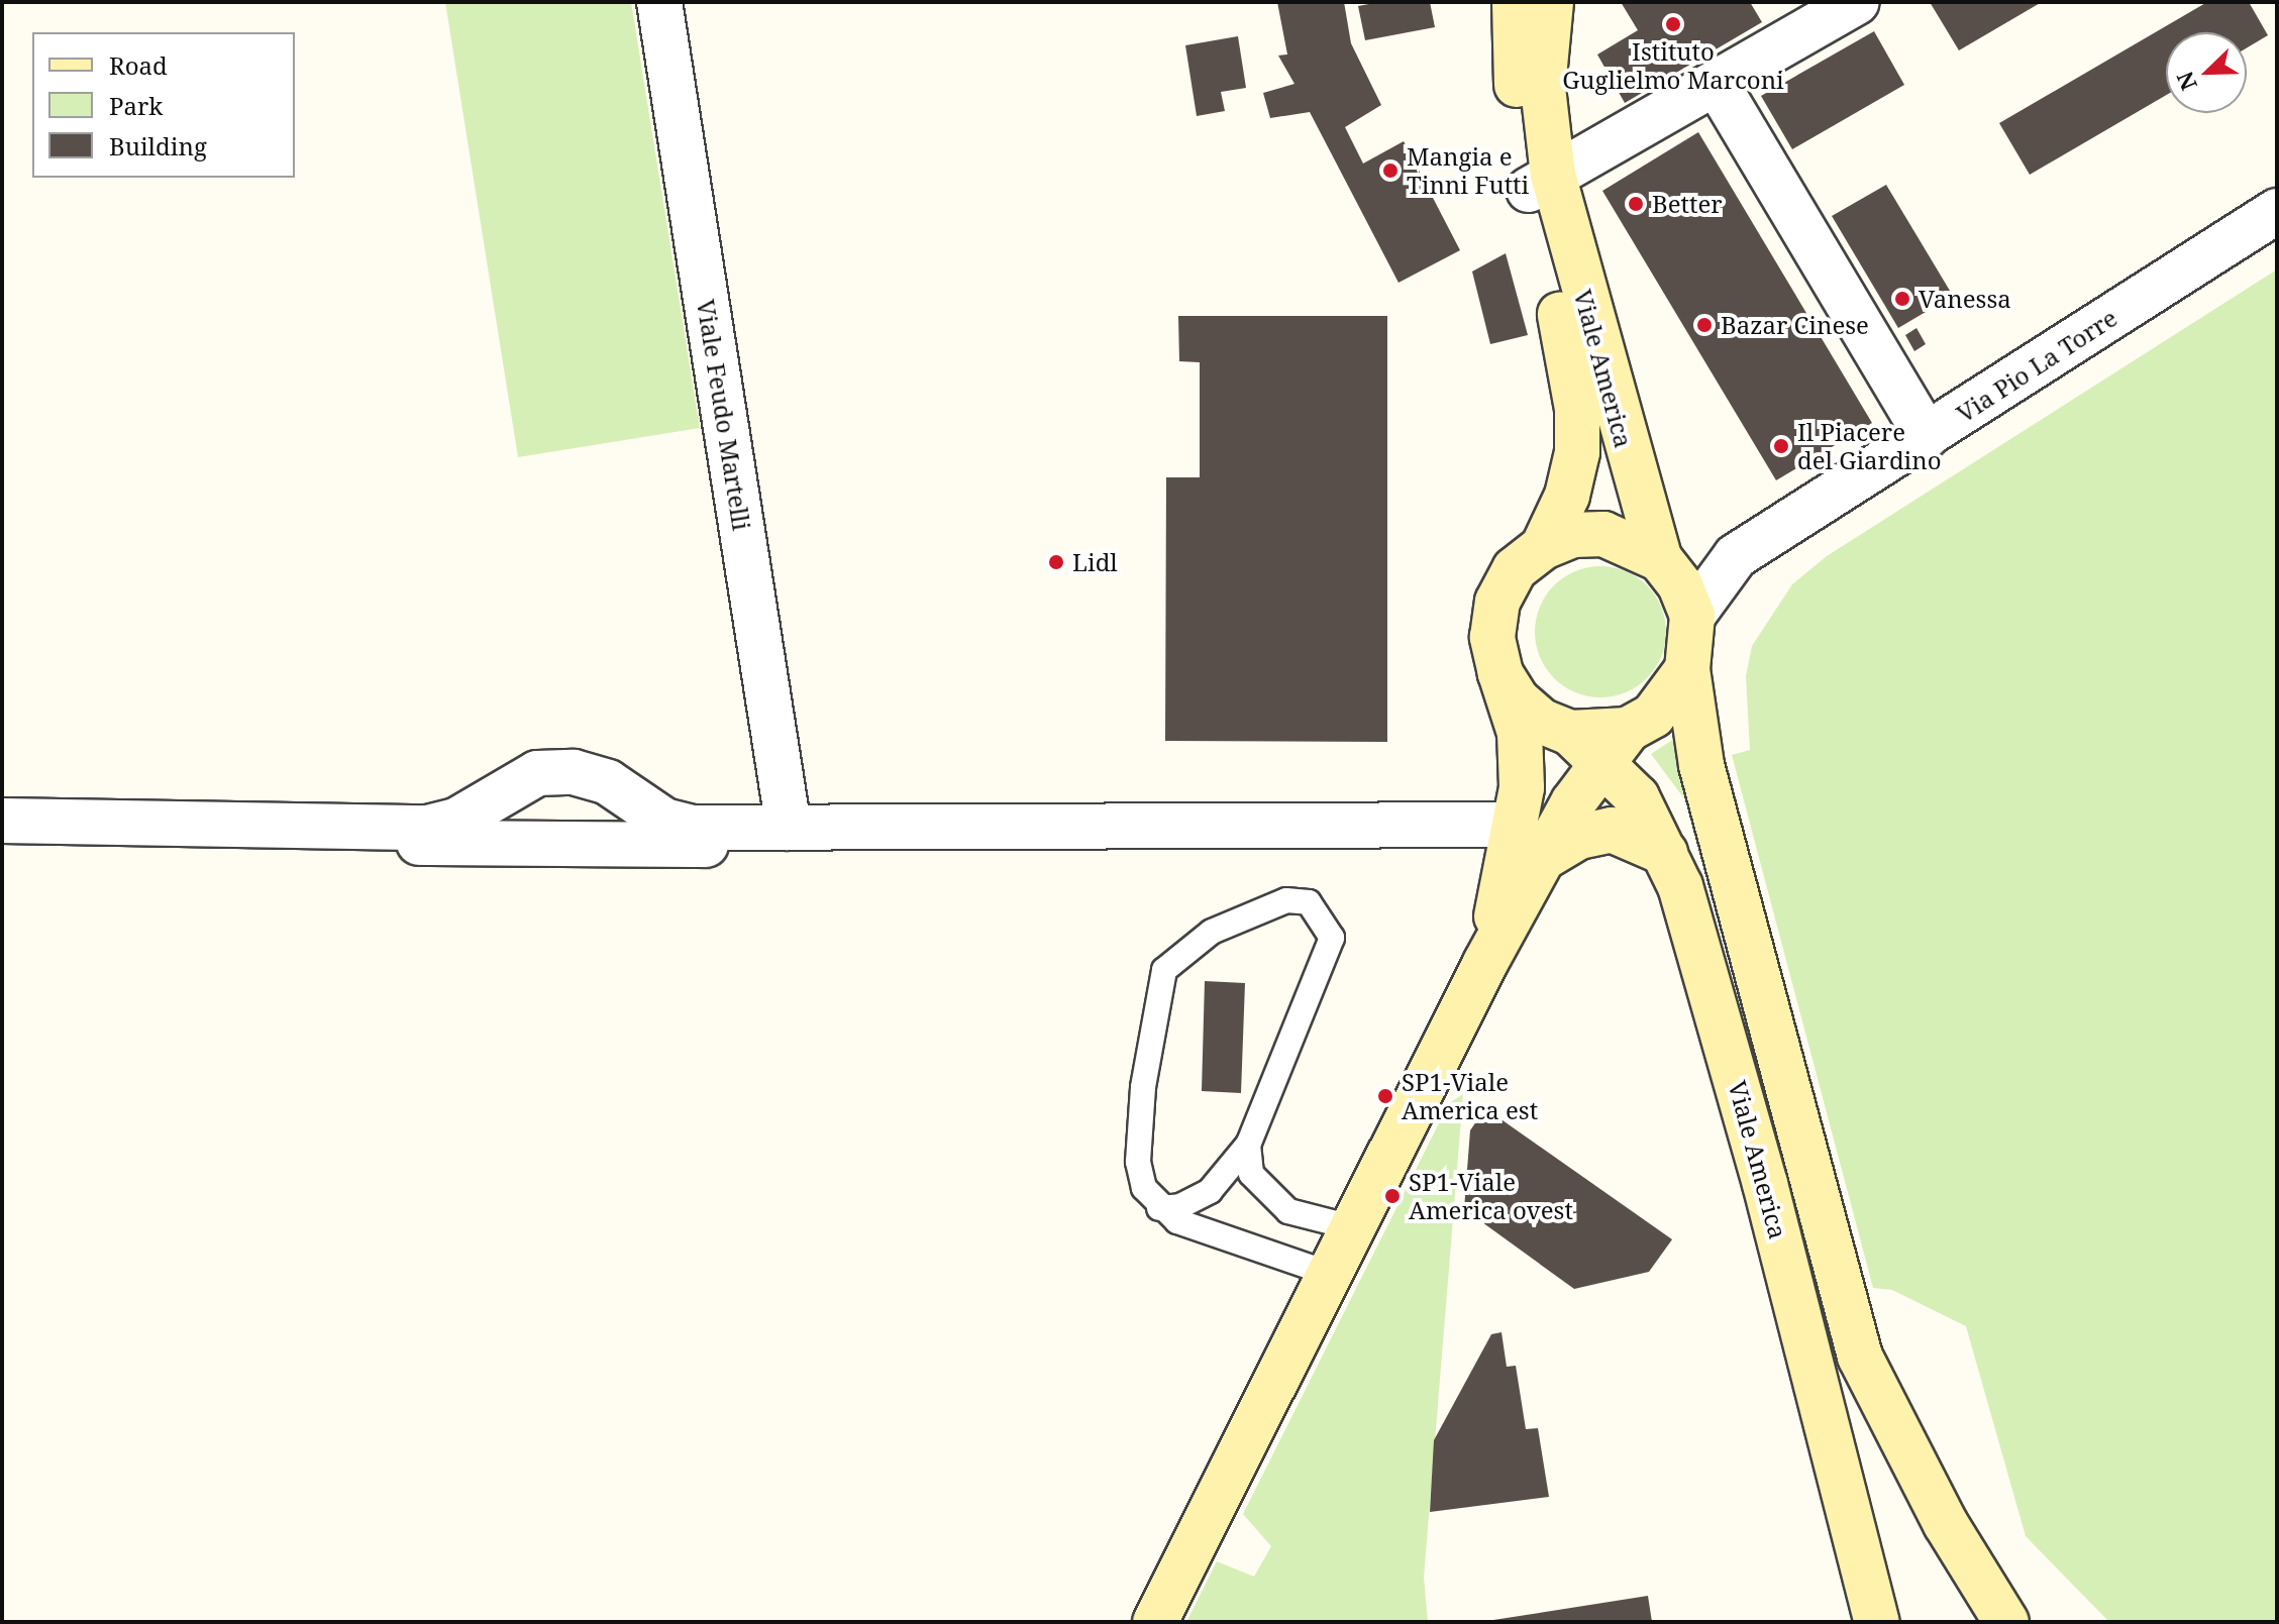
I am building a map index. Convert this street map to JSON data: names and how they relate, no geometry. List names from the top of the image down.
{
  "streets": {
    "main road": ["Viale America"],
    "street": ["Via Pio La Torre", "Viale Feudo Martelli"]
  },
  "crossings": [
    ["Via Pio La Torre", "Viale America"]
  ],
  "places": [
    "Istituto Guglielmo Marconi",
    "Mangia e Tinni Futti",
    "Better",
    "Vanessa",
    "Bazar Cinese",
    "Il Piacere del Giardino",
    "Lidl",
    "SP1-Viale America est",
    "SP1-Viale America ovest"
  ],
  "legend": ["Road", "Park", "Building"],
  "north": "bottom left"
}
